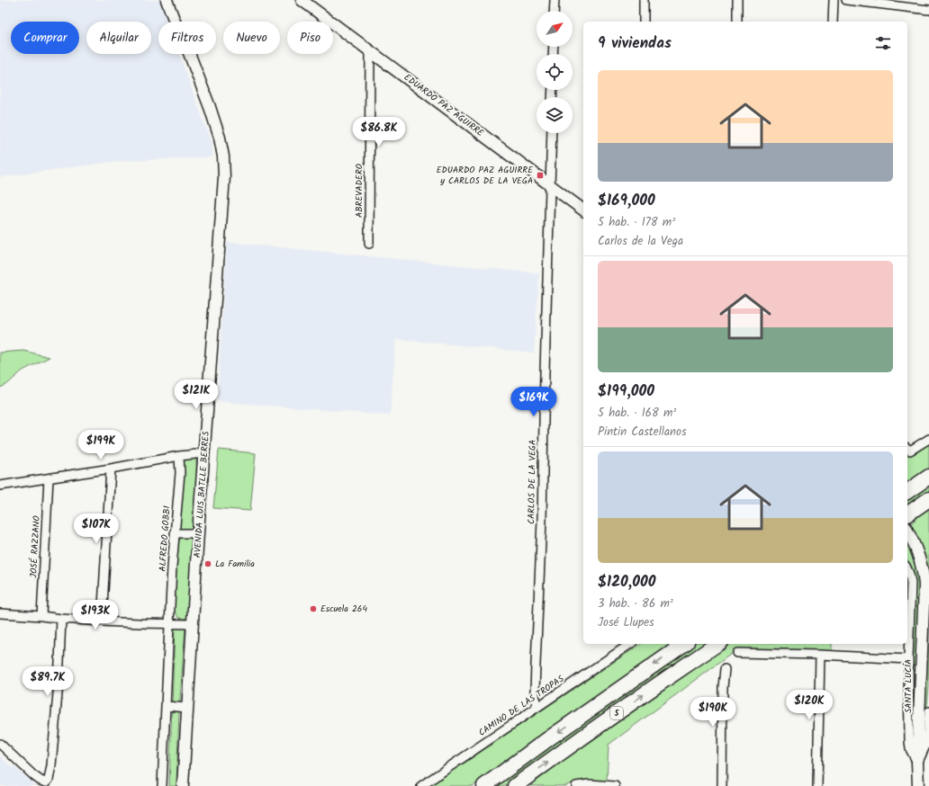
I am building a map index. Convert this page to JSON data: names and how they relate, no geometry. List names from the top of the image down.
{
  "streets": {
    "highway": ["5"],
    "main road": ["EDUARDO PAZ AGUIRRE", "AVENIDA LUIS BATLLE BERRES", "SANTA LUCÍA"],
    "street": [
      "ABREVADERO",
      "CARLOS DE LA VEGA",
      "ALFREDO GOBBI",
      "JOSÉ RAZZANO",
      "CAMINO DE LAS TROPAS"
    ]
  },
  "crossings": [
    ["EDUARDO PAZ AGUIRRE", "ABREVADERO"],
    ["EDUARDO PAZ AGUIRRE", "CARLOS DE LA VEGA"],
    ["CARLOS DE LA VEGA", "CAMINO DE LAS TROPAS"]
  ],
  "places": {
    "transit": ["EDUARDO PAZ AGUIRRE y CARLOS DE LA VEGA"],
    "other": ["La Familia", "Escuela 264"]
  },
  "north": "top right",
  "page": {
    "chip": [
      "Comprar",
      "Alquilar",
      "Filtros",
      "Nuevo",
      "Piso"
    ],
    "heading": "9 viviendas",
    "list": [
      {
        "name": "$169,000",
        "note": "5 hab. · 178 m² · Carlos de la Vega"
      },
      {
        "name": "$199,000",
        "note": "5 hab. · 168 m² · Pintin Castellanos"
      },
      {
        "name": "$120,000",
        "note": "3 hab. · 86 m² · José Llupes"
      }
    ],
    "price": [
      "$86.8K",
      "$121K",
      "$169K",
      "$199K",
      "$107K",
      "$193K",
      "$89.7K",
      "$120K",
      "$190K"
    ]
  }
}
